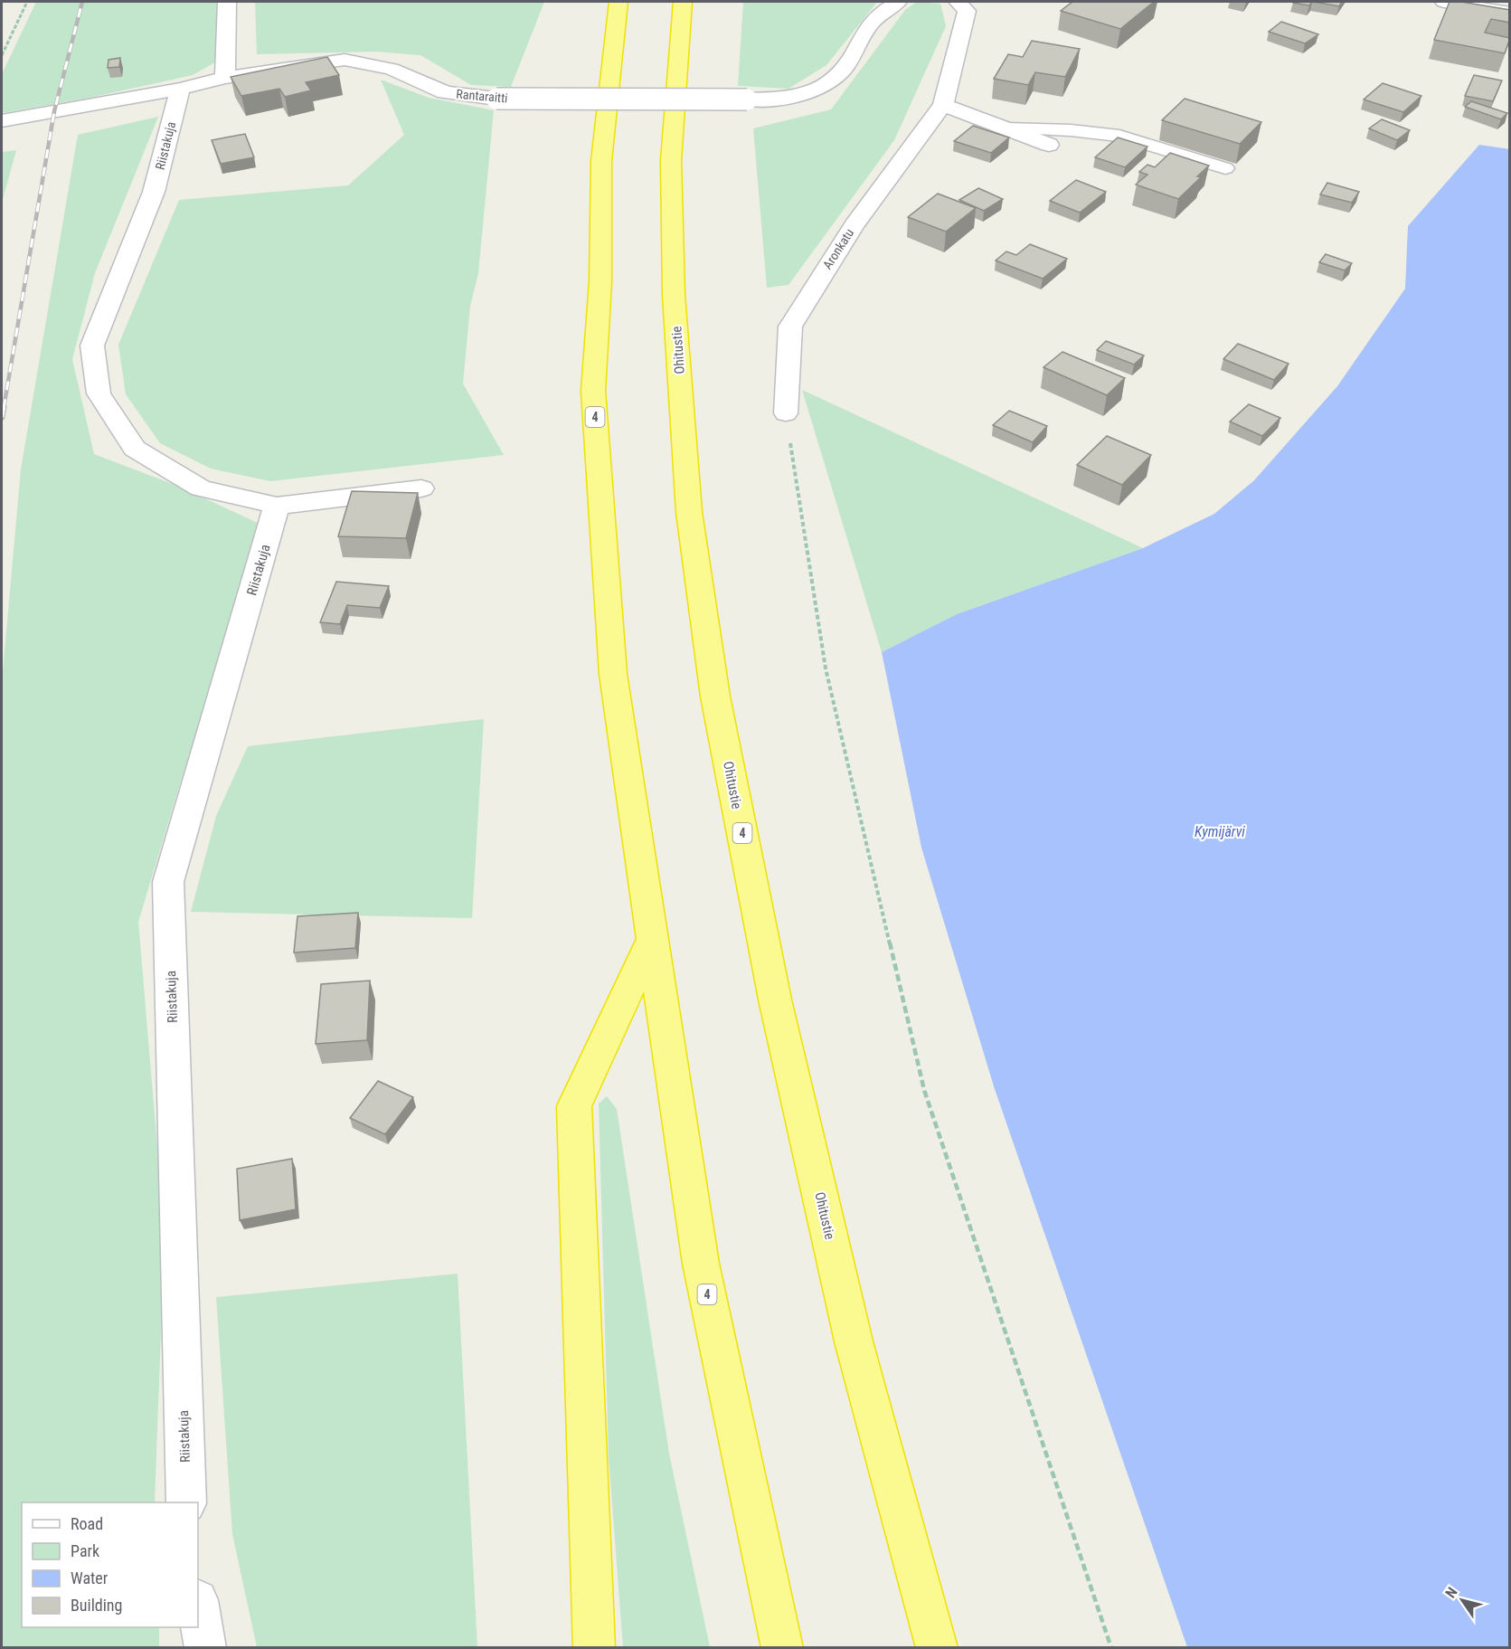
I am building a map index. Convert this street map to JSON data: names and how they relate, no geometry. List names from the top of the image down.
{
  "streets": {
    "highway": ["Ohitustie", "4"],
    "street": ["Rantaraitti", "Riistakuja", "Aronkatu"]
  },
  "crossings": [
    ["Rantaraitti", "Riistakuja"]
  ],
  "water": ["Kymijärvi"],
  "legend": [
    "Road",
    "Park",
    "Water",
    "Building"
  ],
  "north": "top left"
}
